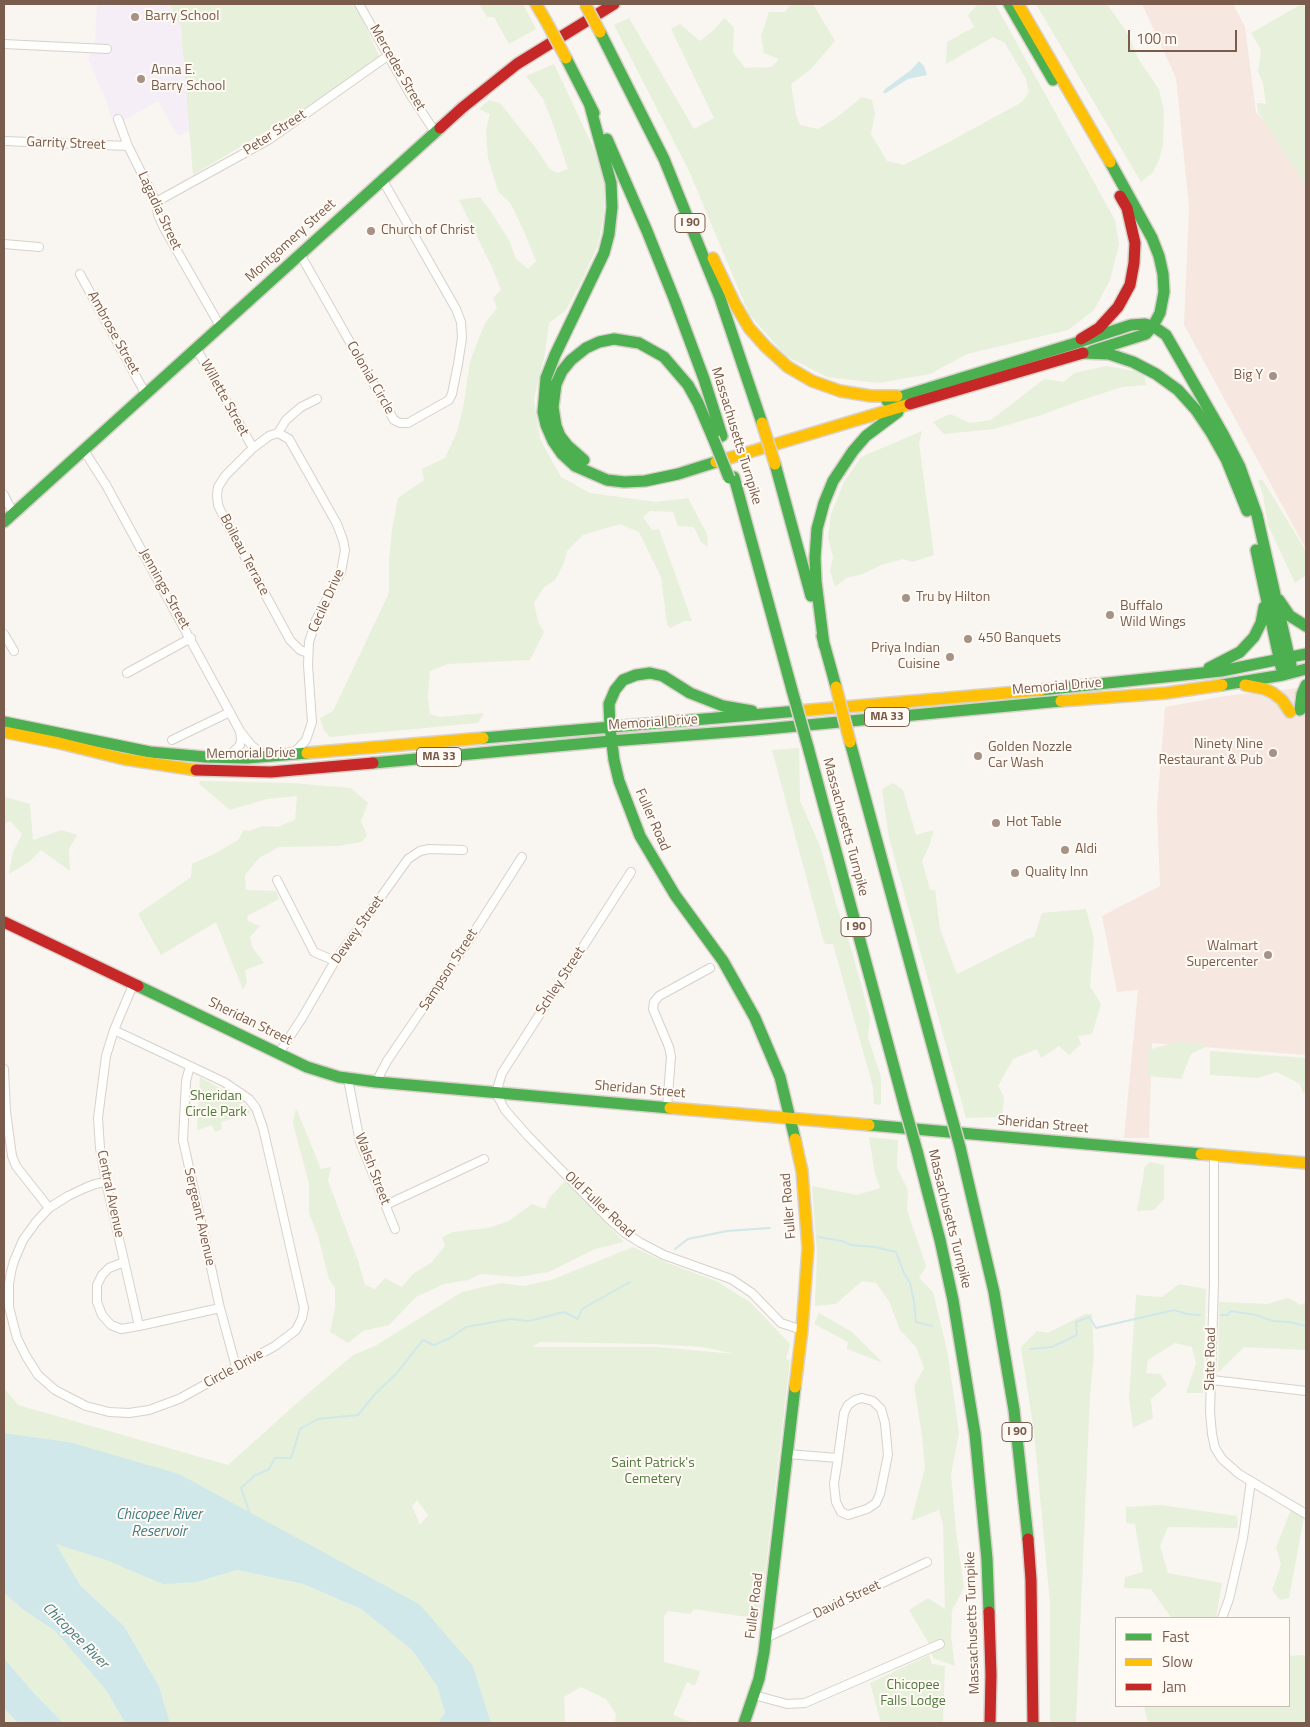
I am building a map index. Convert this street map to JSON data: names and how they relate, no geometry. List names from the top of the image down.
{
  "streets": {
    "main road": [
      "I 90",
      "Montgomery Street",
      "Massachusetts Turnpike",
      "Memorial Drive",
      "MA 33",
      "Fuller Road",
      "Sheridan Street"
    ],
    "street": [
      "Mercedes Street",
      "Peter Street",
      "Garrity Street",
      "Lagadia Street",
      "Ambrose Street",
      "Colonial Circle",
      "Willette Street",
      "Boileau Terrace",
      "Jennings Street",
      "Cecile Drive",
      "Dewey Street",
      "Sampson Street",
      "Schley Street",
      "Walsh Street",
      "Central Avenue",
      "Old Fuller Road",
      "Sergeant Avenue",
      "Slate Road",
      "Circle Drive",
      "David Street"
    ]
  },
  "crossings": [
    ["Mercedes Street", "Peter Street"],
    ["Mercedes Street", "Montgomery Street"],
    ["Peter Street", "Lagadia Street"],
    ["Garrity Street", "Lagadia Street"],
    ["Lagadia Street", "Montgomery Street"],
    ["Montgomery Street", "Ambrose Street"],
    ["Montgomery Street", "Colonial Circle"],
    ["Montgomery Street", "Willette Street"],
    ["Montgomery Street", "Jennings Street"],
    ["Willette Street", "Boileau Terrace"],
    ["Boileau Terrace", "Cecile Drive"],
    ["Jennings Street", "Memorial Drive"],
    ["Cecile Drive", "Memorial Drive"],
    ["Memorial Drive", "Fuller Road"],
    ["Fuller Road", "Sheridan Street"],
    ["Fuller Road", "Old Fuller Road"],
    ["Fuller Road", "David Street"],
    ["Dewey Street", "Sheridan Street"],
    ["Sampson Street", "Sheridan Street"],
    ["Schley Street", "Sheridan Street"],
    ["Schley Street", "Old Fuller Road"],
    ["Sheridan Street", "Walsh Street"],
    ["Sheridan Street", "Central Avenue"],
    ["Sheridan Street", "Old Fuller Road"],
    ["Sheridan Street", "Slate Road"],
    ["Central Avenue", "Circle Drive"],
    ["Sergeant Avenue", "Circle Drive"]
  ],
  "water": ["Chicopee River Reservoir", "Chicopee River"],
  "parks": ["Sheridan Circle Park", "Saint Patrick's Cemetery", "Chicopee Falls Lodge"],
  "places": [
    "Barry School",
    "Anna E. Barry School",
    "Church of Christ",
    "Big Y",
    "Tru by Hilton",
    "Buffalo Wild Wings",
    "450 Banquets",
    "Priya Indian Cuisine",
    "Ninety Nine Restaurant & Pub",
    "Golden Nozzle Car Wash",
    "Hot Table",
    "Aldi",
    "Quality Inn",
    "Walmart Supercenter"
  ],
  "legend": ["Fast", "Slow", "Jam"],
  "scale_bar": "100 m"
}
